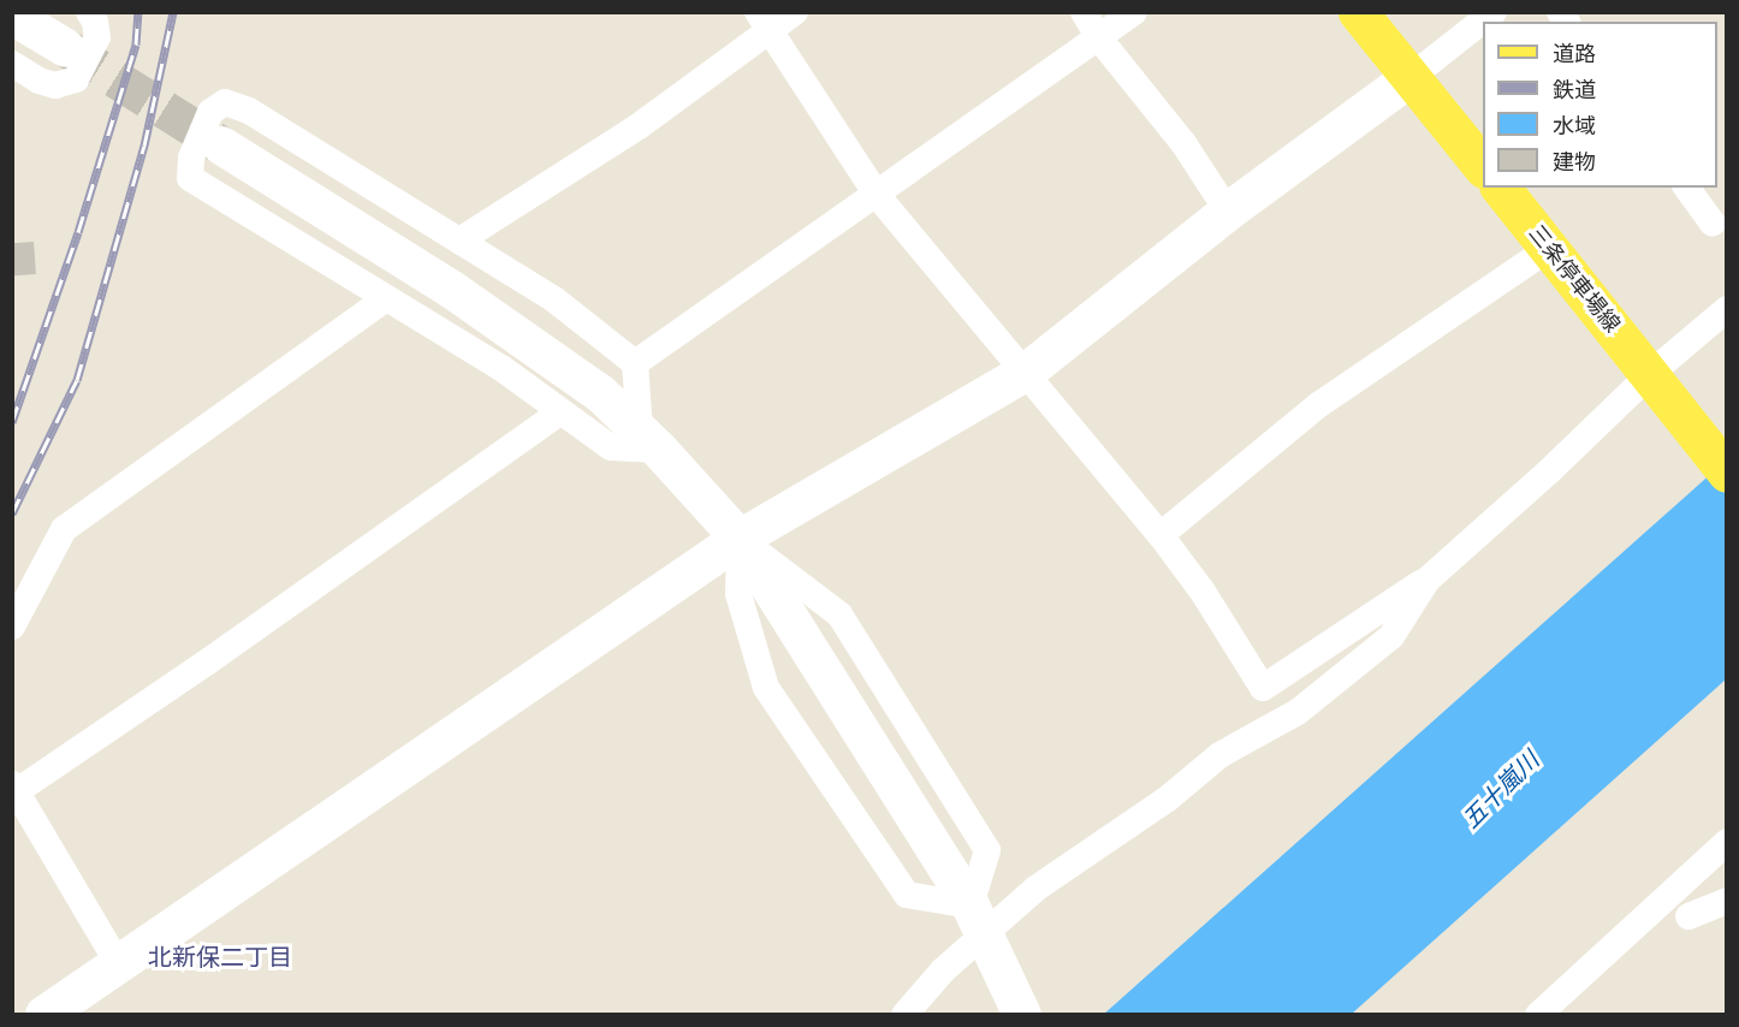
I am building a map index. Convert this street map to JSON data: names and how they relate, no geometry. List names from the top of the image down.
{
  "streets": {
    "main road": ["三条停車場線"]
  },
  "districts": ["北新保二丁目"],
  "water": ["五十嵐川"],
  "legend": [
    "道路",
    "鉄道",
    "水域",
    "建物"
  ]
}
